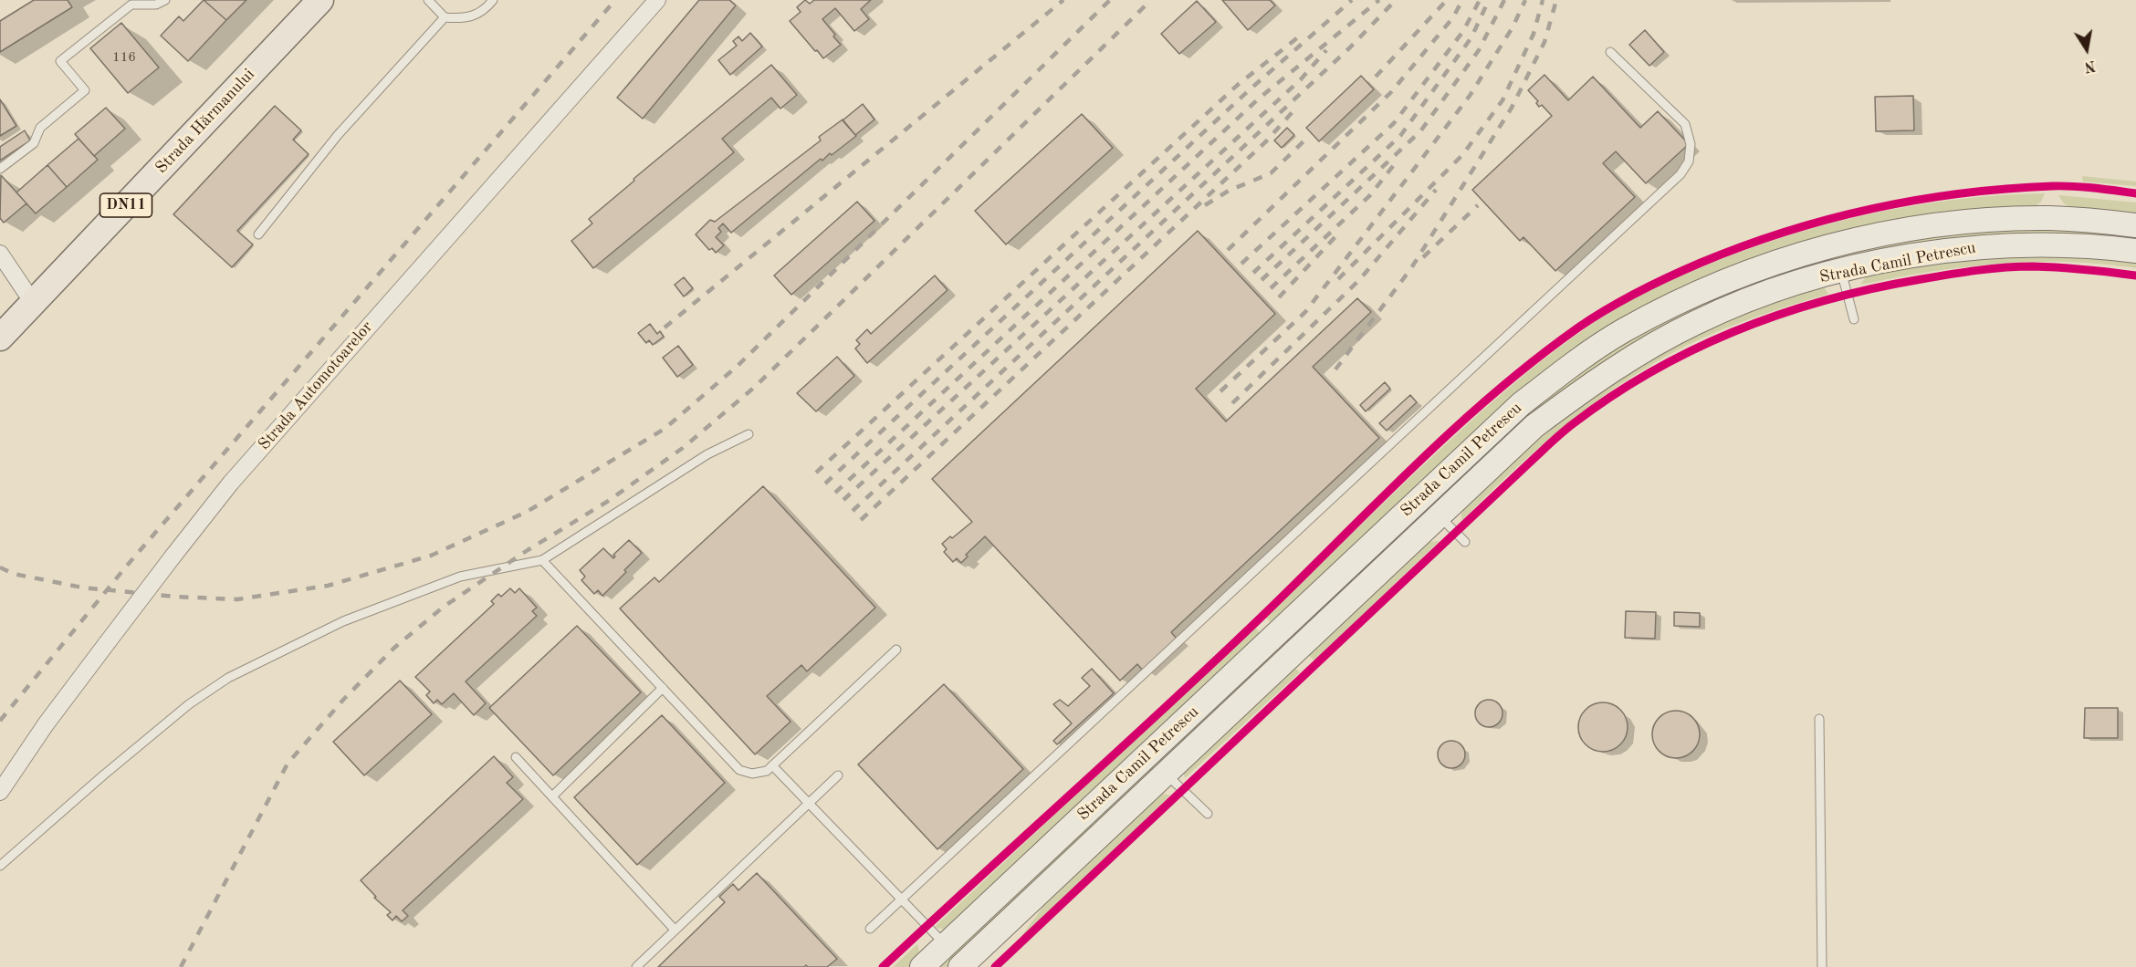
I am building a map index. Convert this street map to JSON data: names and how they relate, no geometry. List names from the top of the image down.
{
  "streets": {
    "main road": ["Strada Hărmanului", "DN11"],
    "street": ["Strada Camil Petrescu", "Strada Automotoarelor"]
  },
  "house_numbers": ["116"],
  "north": "bottom"
}
